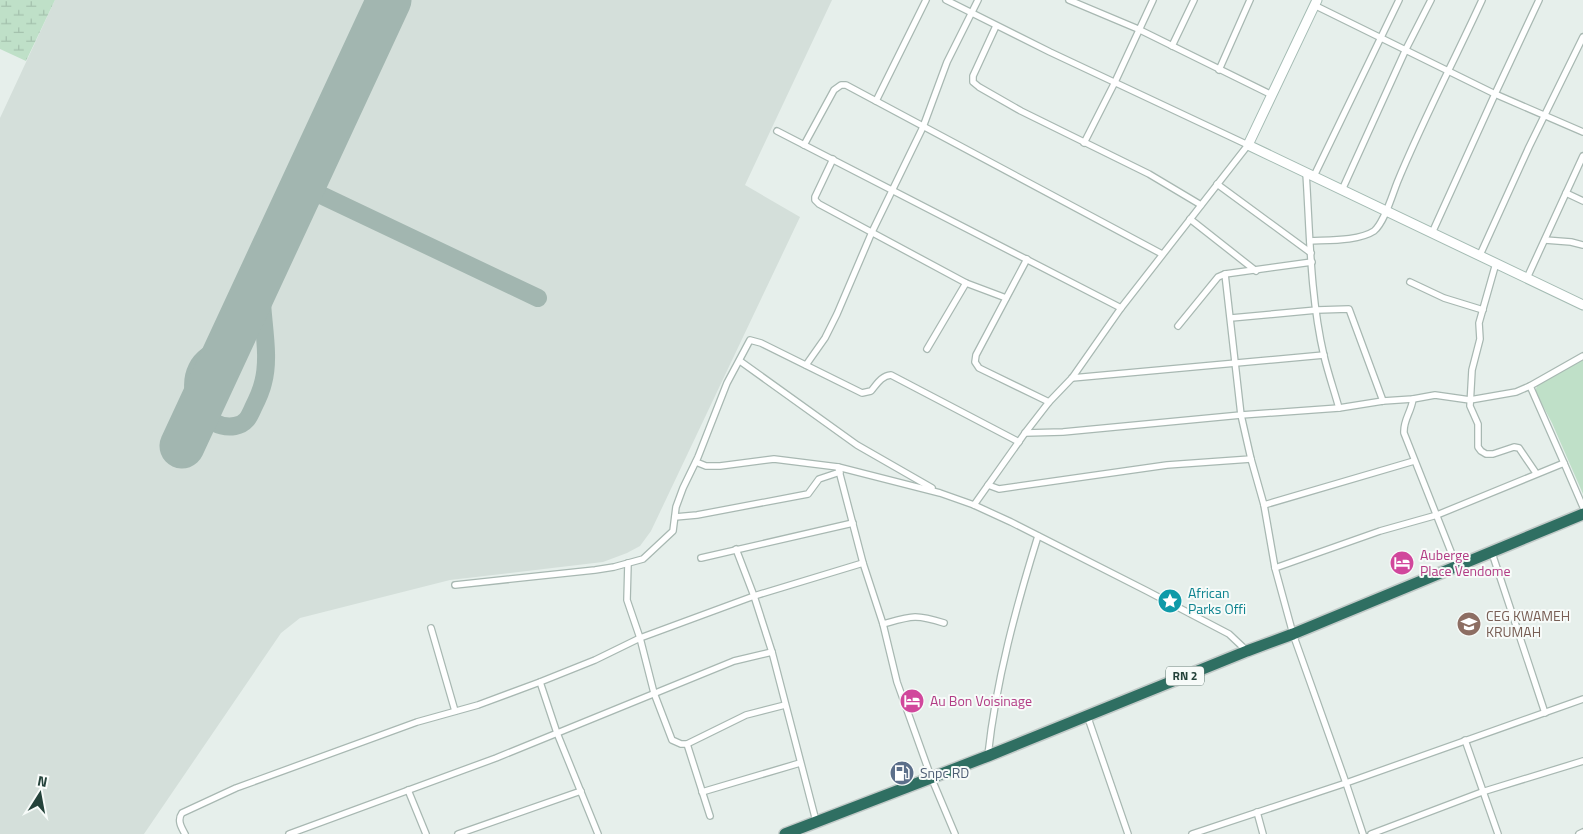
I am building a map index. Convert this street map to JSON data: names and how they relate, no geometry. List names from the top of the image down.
{
  "streets": {
    "highway": ["RN 2"]
  },
  "places": {
    "hotel": ["Auberge Place Vendome", "Au Bon Voisinage"],
    "place": ["African Parks Offi"],
    "school or university": ["CEG KWAMEH KRUMAH"],
    "fuel station": ["Snpc RD"]
  },
  "north": "top"
}
